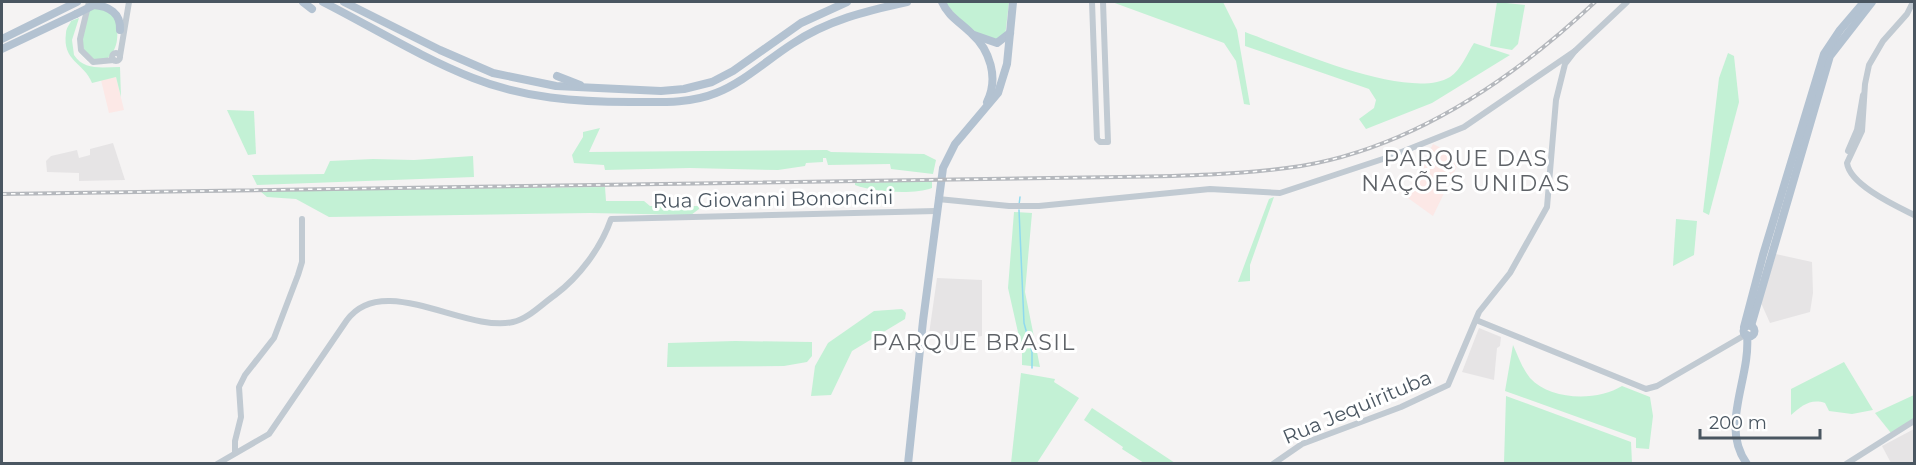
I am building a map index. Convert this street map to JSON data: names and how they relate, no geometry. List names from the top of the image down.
{
  "streets": {
    "street": ["Rua Giovanni Bononcini", "Rua Jequirituba"]
  },
  "districts": ["PARQUE DAS NAÇÕES UNIDAS", "PARQUE BRASIL"],
  "scale_bar": "200 m"
}
